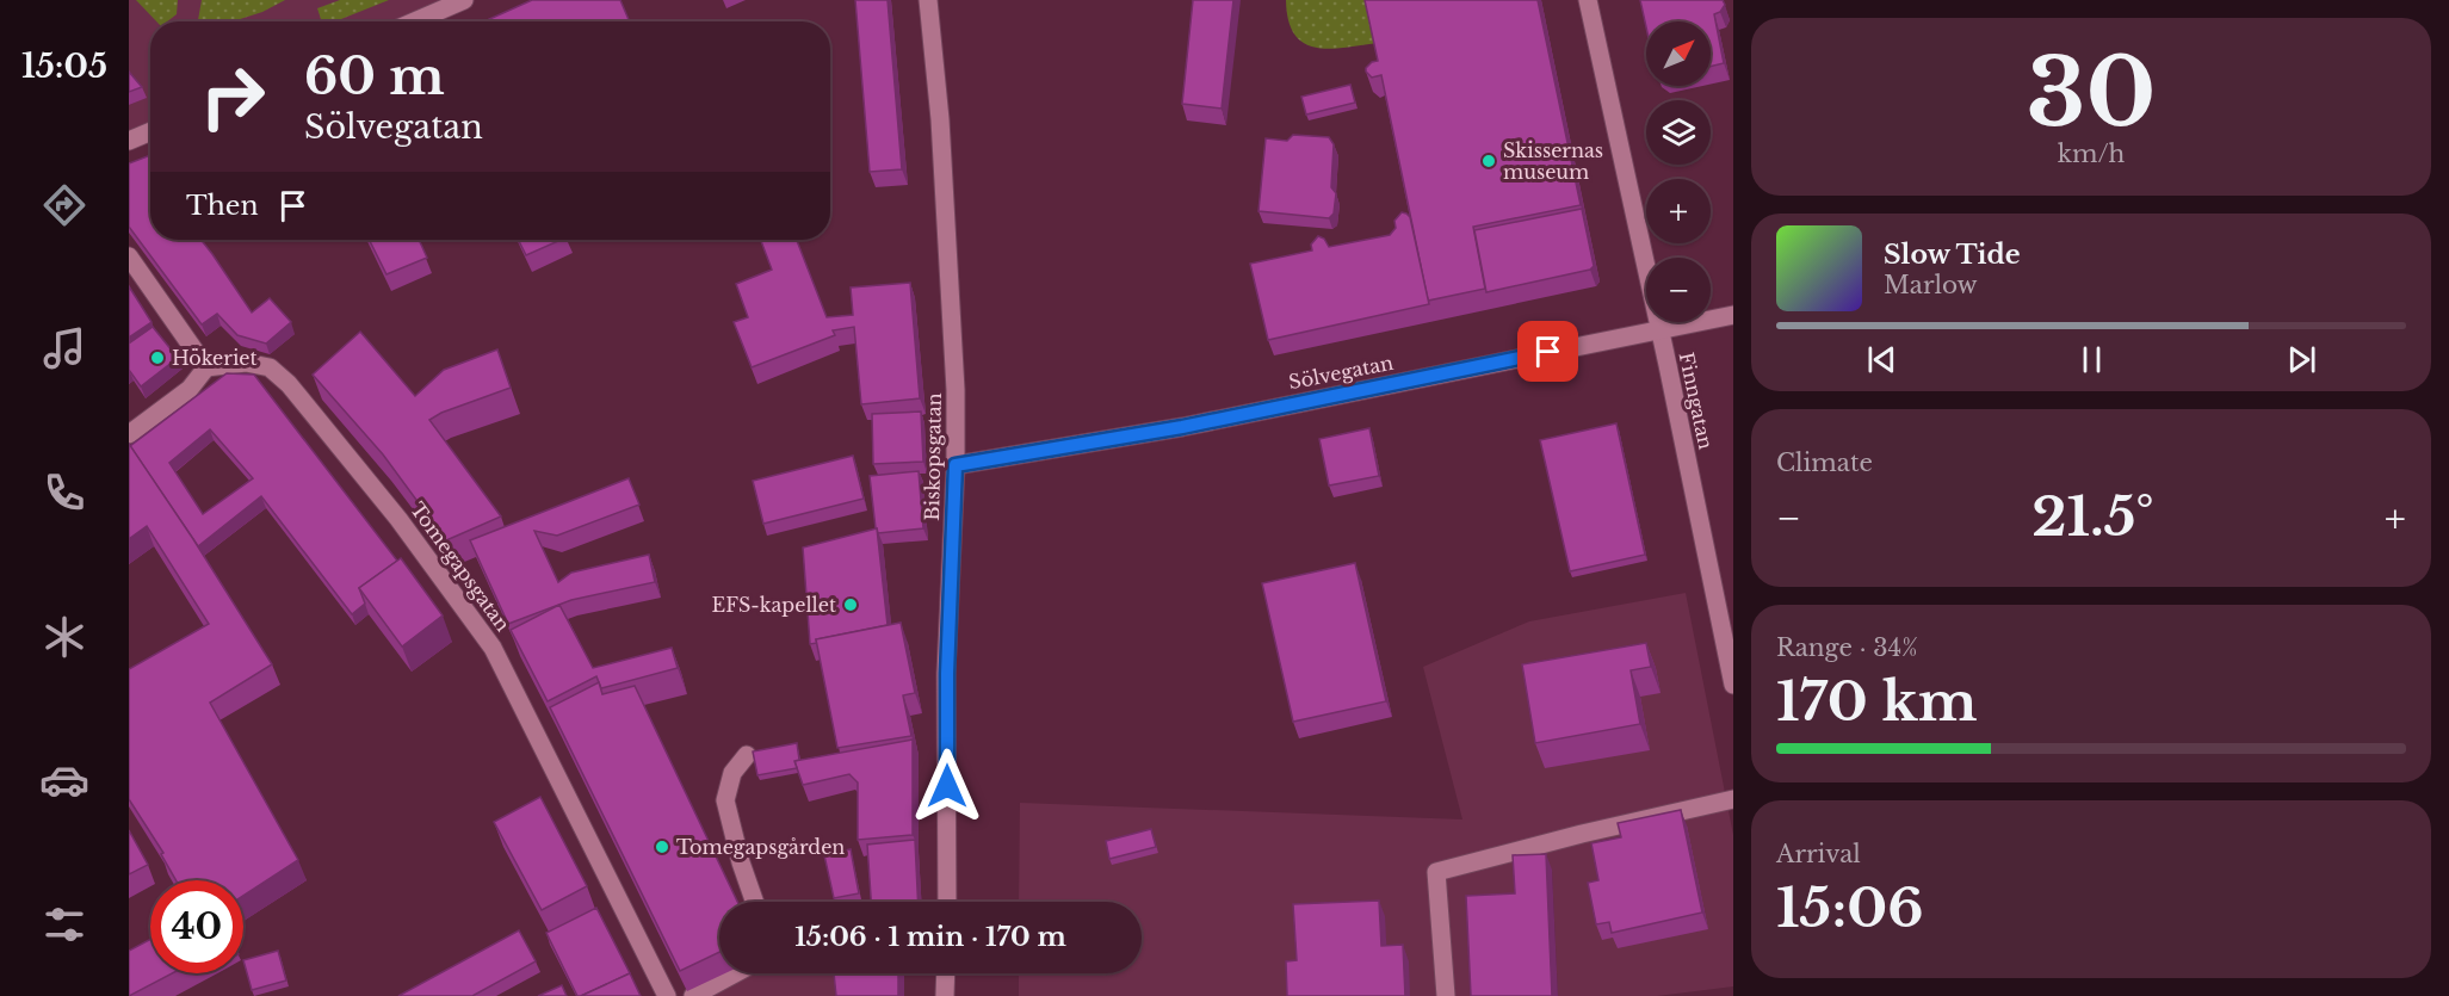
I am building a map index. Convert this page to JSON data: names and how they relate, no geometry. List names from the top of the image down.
{
  "streets": {
    "street": [
      "Sölvegatan",
      "Finngatan",
      "Biskopsgatan",
      "Tomegapsgatan"
    ]
  },
  "crossings": [
    ["Sölvegatan", "Finngatan"],
    ["Sölvegatan", "Biskopsgatan"]
  ],
  "places": [
    "Skissernas museum",
    "Hökeriet",
    "EFS-kapellet",
    "Tomegapsgården"
  ],
  "north": "top right",
  "page": {
    "tabs": "15:05",
    "tile": [
      ["30", "km/h"],
      "Climate",
      ["Range · 34%", "170 km"],
      ["Arrival", "15:06"]
    ],
    "map_buttons": ["+", "−"],
    "turn": ["60 m", "Sölvegatan"],
    "then": "Then",
    "song": ["Slow Tide", "Marlow"],
    "heat": ["−", "21.5°", "+"],
    "limit": "40",
    "trip": "15:06 · 1 min · 170 m"
  }
}
